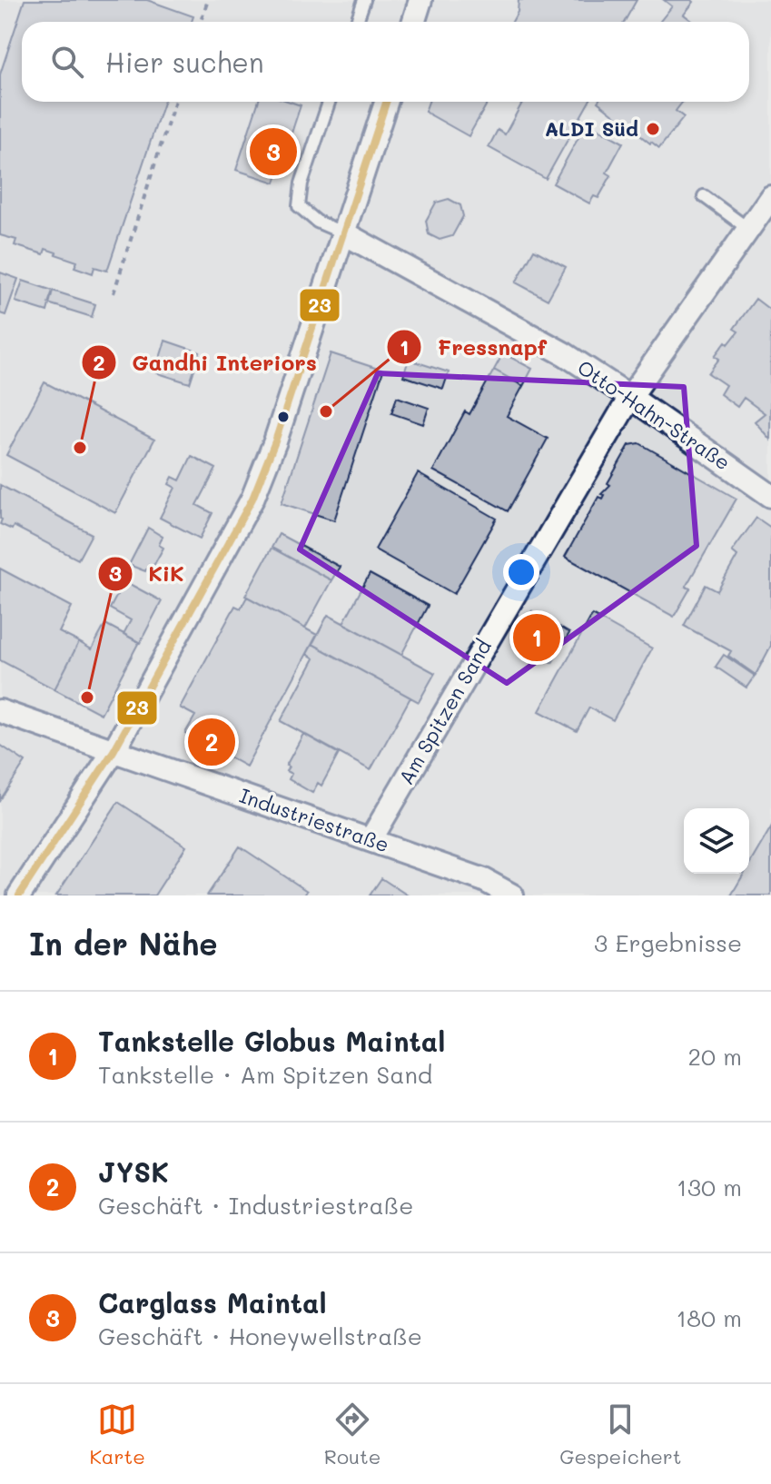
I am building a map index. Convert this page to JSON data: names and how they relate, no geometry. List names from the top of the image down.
{
  "streets": {
    "street": ["Otto-Hahn-Straße", "Am Spitzen Sand", "Industriestraße"]
  },
  "crossings": [
    ["Otto-Hahn-Straße", "Am Spitzen Sand"],
    ["Am Spitzen Sand", "Industriestraße"]
  ],
  "places": [
    "ALDI Süd",
    "Fressnapf",
    "Gandhi Interiors",
    "KiK"
  ],
  "lines": ["transit line 23"],
  "page": {
    "search": "Hier suchen",
    "pins": ["3", "1", "2"],
    "heading": ["In der Nähe", "3 Ergebnisse"],
    "list": [
      {
        "mark": "1",
        "name": "Tankstelle Globus Maintal",
        "note": "Tankstelle · Am Spitzen Sand",
        "value": "20 m"
      },
      {
        "mark": "2",
        "name": "JYSK",
        "note": "Geschäft · Industriestraße",
        "value": "130 m"
      },
      {
        "mark": "3",
        "name": "Carglass Maintal",
        "note": "Geschäft · Honeywellstraße",
        "value": "180 m"
      }
    ],
    "nav": ["Karte", "Route", "Gespeichert"]
  }
}
